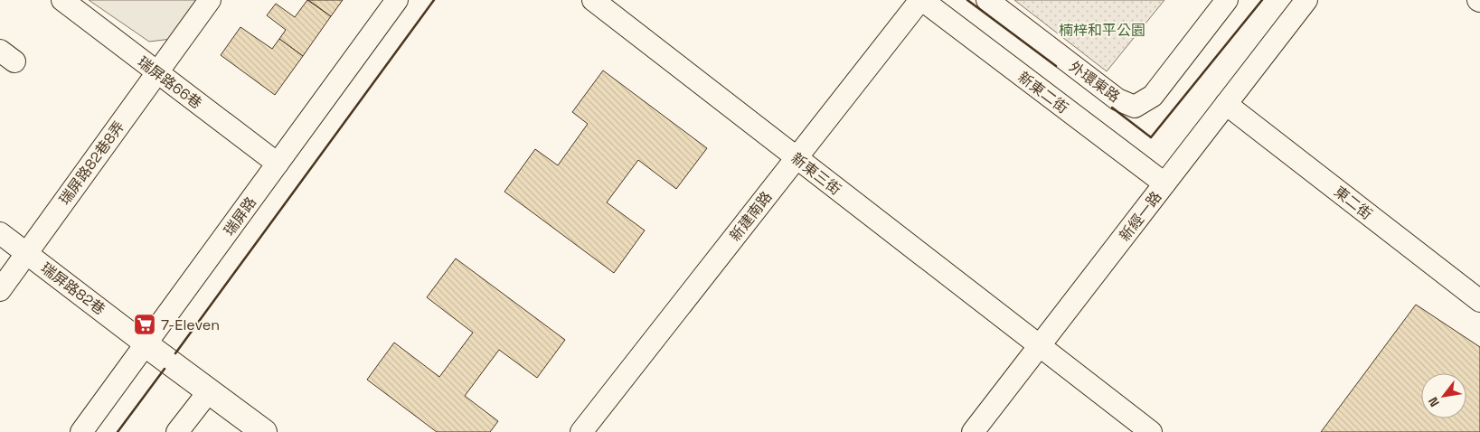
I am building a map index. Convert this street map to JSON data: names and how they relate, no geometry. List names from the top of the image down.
{
  "streets": {
    "street": [
      "外環東路",
      "瑞屏路66巷",
      "新東二街",
      "瑞屏路82巷8弄",
      "新東三街",
      "東二街",
      "瑞屏路",
      "新建南路",
      "新經一路",
      "瑞屏路82巷"
    ]
  },
  "crossings": [
    ["瑞屏路66巷", "瑞屏路82巷8弄"],
    ["瑞屏路66巷", "瑞屏路"],
    ["新東二街", "新建南路"],
    ["新東二街", "新經一路"],
    ["瑞屏路82巷8弄", "瑞屏路82巷"],
    ["新東三街", "新建南路"],
    ["新東三街", "新經一路"],
    ["東二街", "新經一路"],
    ["瑞屏路", "瑞屏路82巷"]
  ],
  "parks": ["楠梓和平公園"],
  "places": {
    "supermarket": ["7-Eleven"]
  },
  "north": "bottom left"
}
